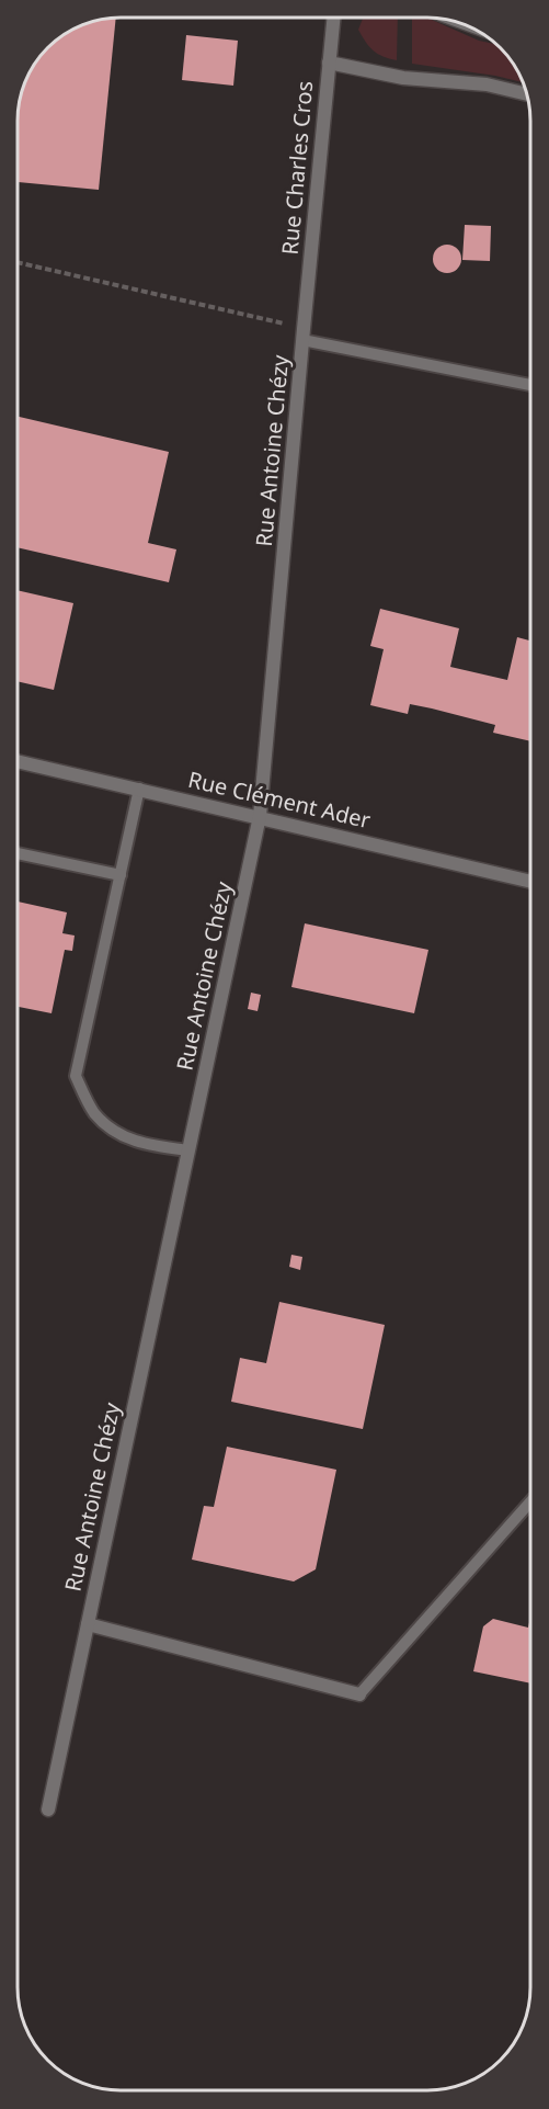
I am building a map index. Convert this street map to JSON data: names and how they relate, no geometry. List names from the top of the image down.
{
  "streets": {
    "street": ["Rue Charles Cros", "Rue Antoine Chézy", "Rue Clément Ader"]
  },
  "crossings": [
    ["Rue Charles Cros", "Rue Antoine Chézy"],
    ["Rue Antoine Chézy", "Rue Clément Ader"]
  ]
}
